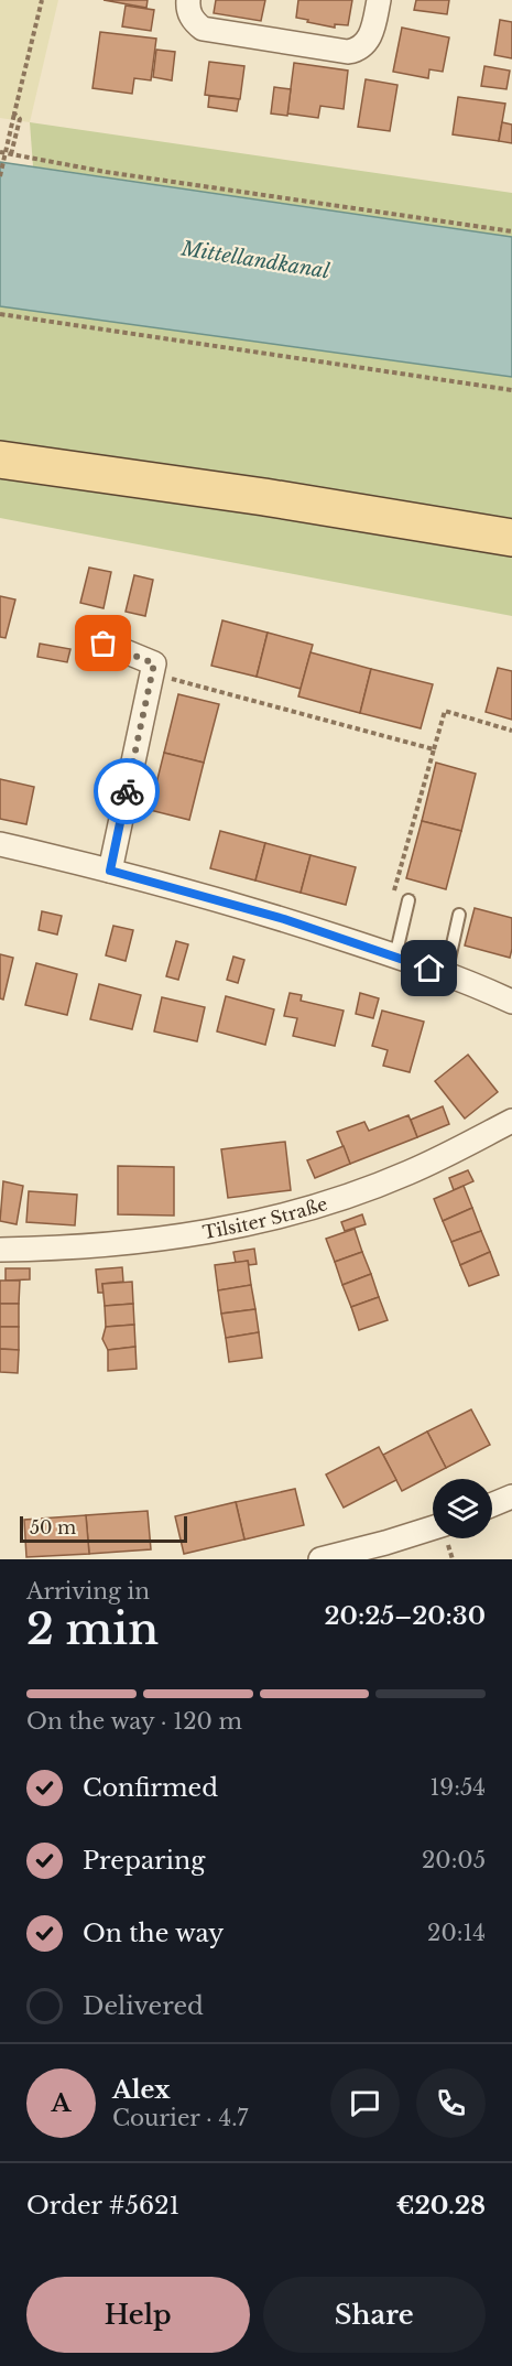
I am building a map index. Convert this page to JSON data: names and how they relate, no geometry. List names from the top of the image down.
{
  "streets": {
    "street": ["Tilsiter Straße"]
  },
  "water": ["Mittellandkanal"],
  "scale_bar": "50 m",
  "page": {
    "scale": "50 m",
    "heading": ["2 min", "Arriving in", "20:25–20:30"],
    "panel": [
      "Alex",
      "Courier · 4.7",
      "Order #5621",
      "€20.28"
    ],
    "bar": "On the way · 120 m",
    "list": [
      ["Confirmed", "19:54"],
      ["Preparing", "20:05"],
      ["On the way", "20:14"],
      "Delivered"
    ],
    "round": "A",
    "buttons": ["Help", "Share"]
  }
}
